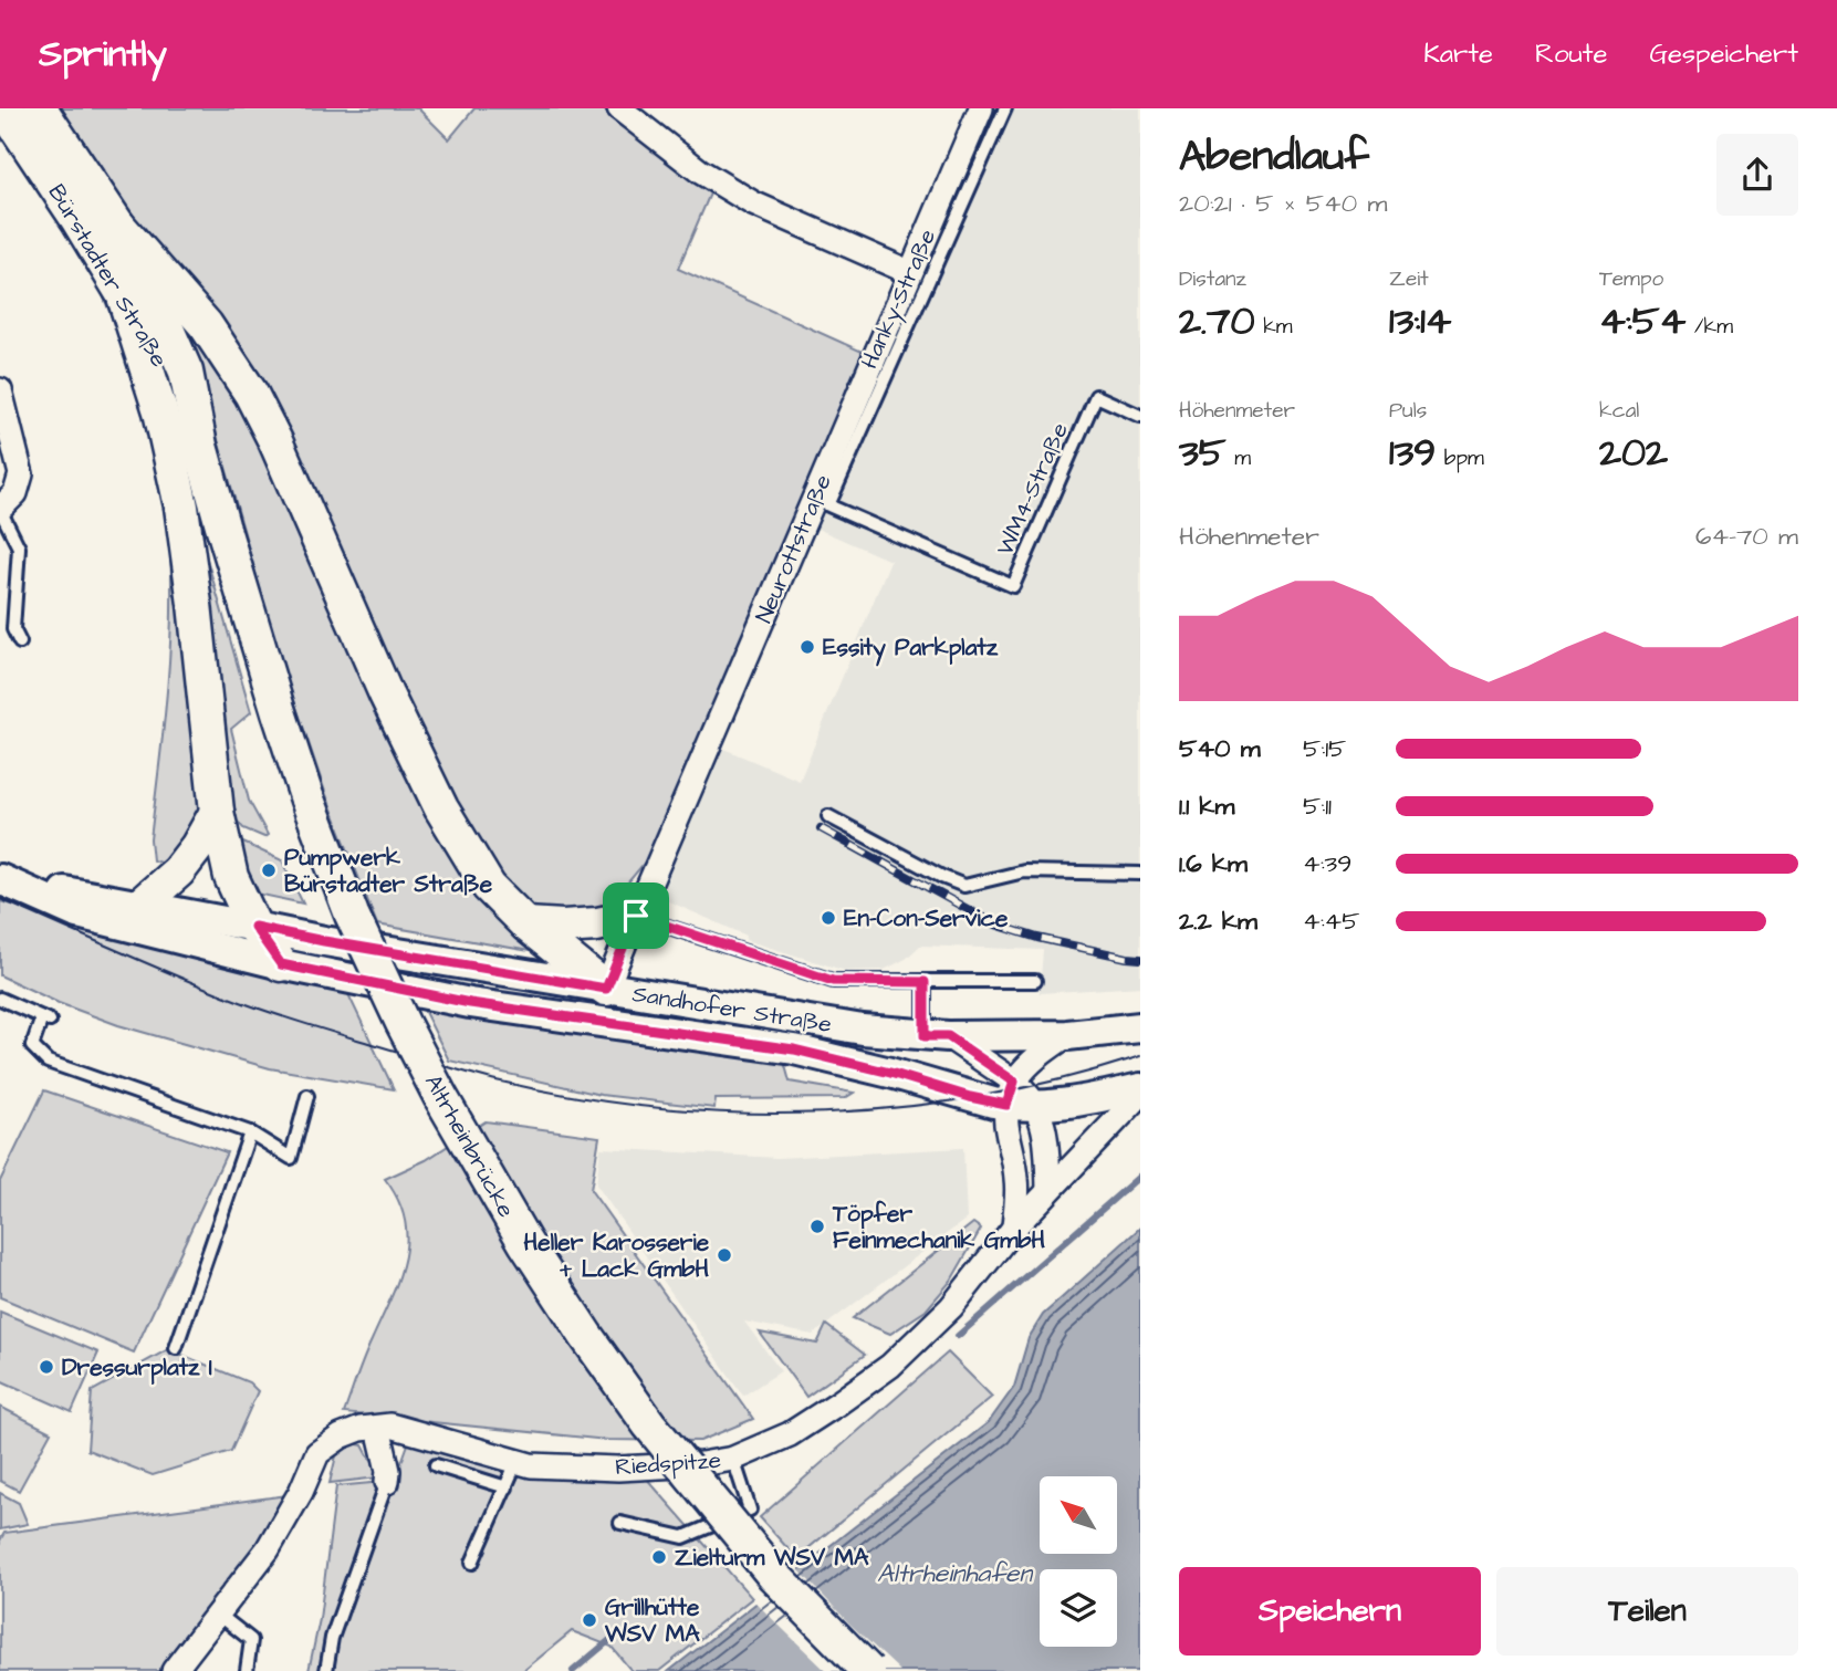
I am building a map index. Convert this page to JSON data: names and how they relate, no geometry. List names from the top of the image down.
{
  "streets": {
    "main road": ["Bürstadter Straße", "Altrheinbrücke"],
    "street": ["Neurottstraße", "Sandhofer Straße", "Riedspitze"],
    "lane": ["Hanky-Straße", "WM4-Straße"]
  },
  "crossings": [
    ["Bürstadter Straße", "Altrheinbrücke"],
    ["Hanky-Straße", "WM4-Straße"],
    ["Neurottstraße", "Sandhofer Straße"]
  ],
  "water": ["Altrheinhafen"],
  "places": [
    "Essity Parkplatz",
    "Pumpwerk Bürstadter Straße",
    "En-Con-Service",
    "Töpfer Feinmechanik GmbH",
    "Heller Karosserie + Lack GmbH",
    "Dressurplatz I",
    "Zielturm WSV MA",
    "Grillhütte WSV MA"
  ],
  "north": "top left",
  "page": {
    "header": "Sprintly",
    "nav": ["Karte", "Route", "Gespeichert"],
    "heading": ["Abendlauf", "20:21 · 5 × 540 m"],
    "stats": [
      ["Distanz", "2.70 km"],
      ["Zeit", "13:14"],
      ["Tempo", "4:54 /km"],
      ["Höhenmeter", "35 m"],
      ["Puls", "139 bpm"],
      ["kcal", "202"]
    ],
    "chart": ["Höhenmeter", "64–70 m"],
    "list": [
      {
        "name": "540 m",
        "note": "5:15"
      },
      {
        "name": "1.1 km",
        "note": "5:11"
      },
      {
        "name": "1.6 km",
        "note": "4:39"
      },
      {
        "name": "2.2 km",
        "note": "4:45"
      }
    ],
    "buttons": ["Speichern", "Teilen"]
  }
}
